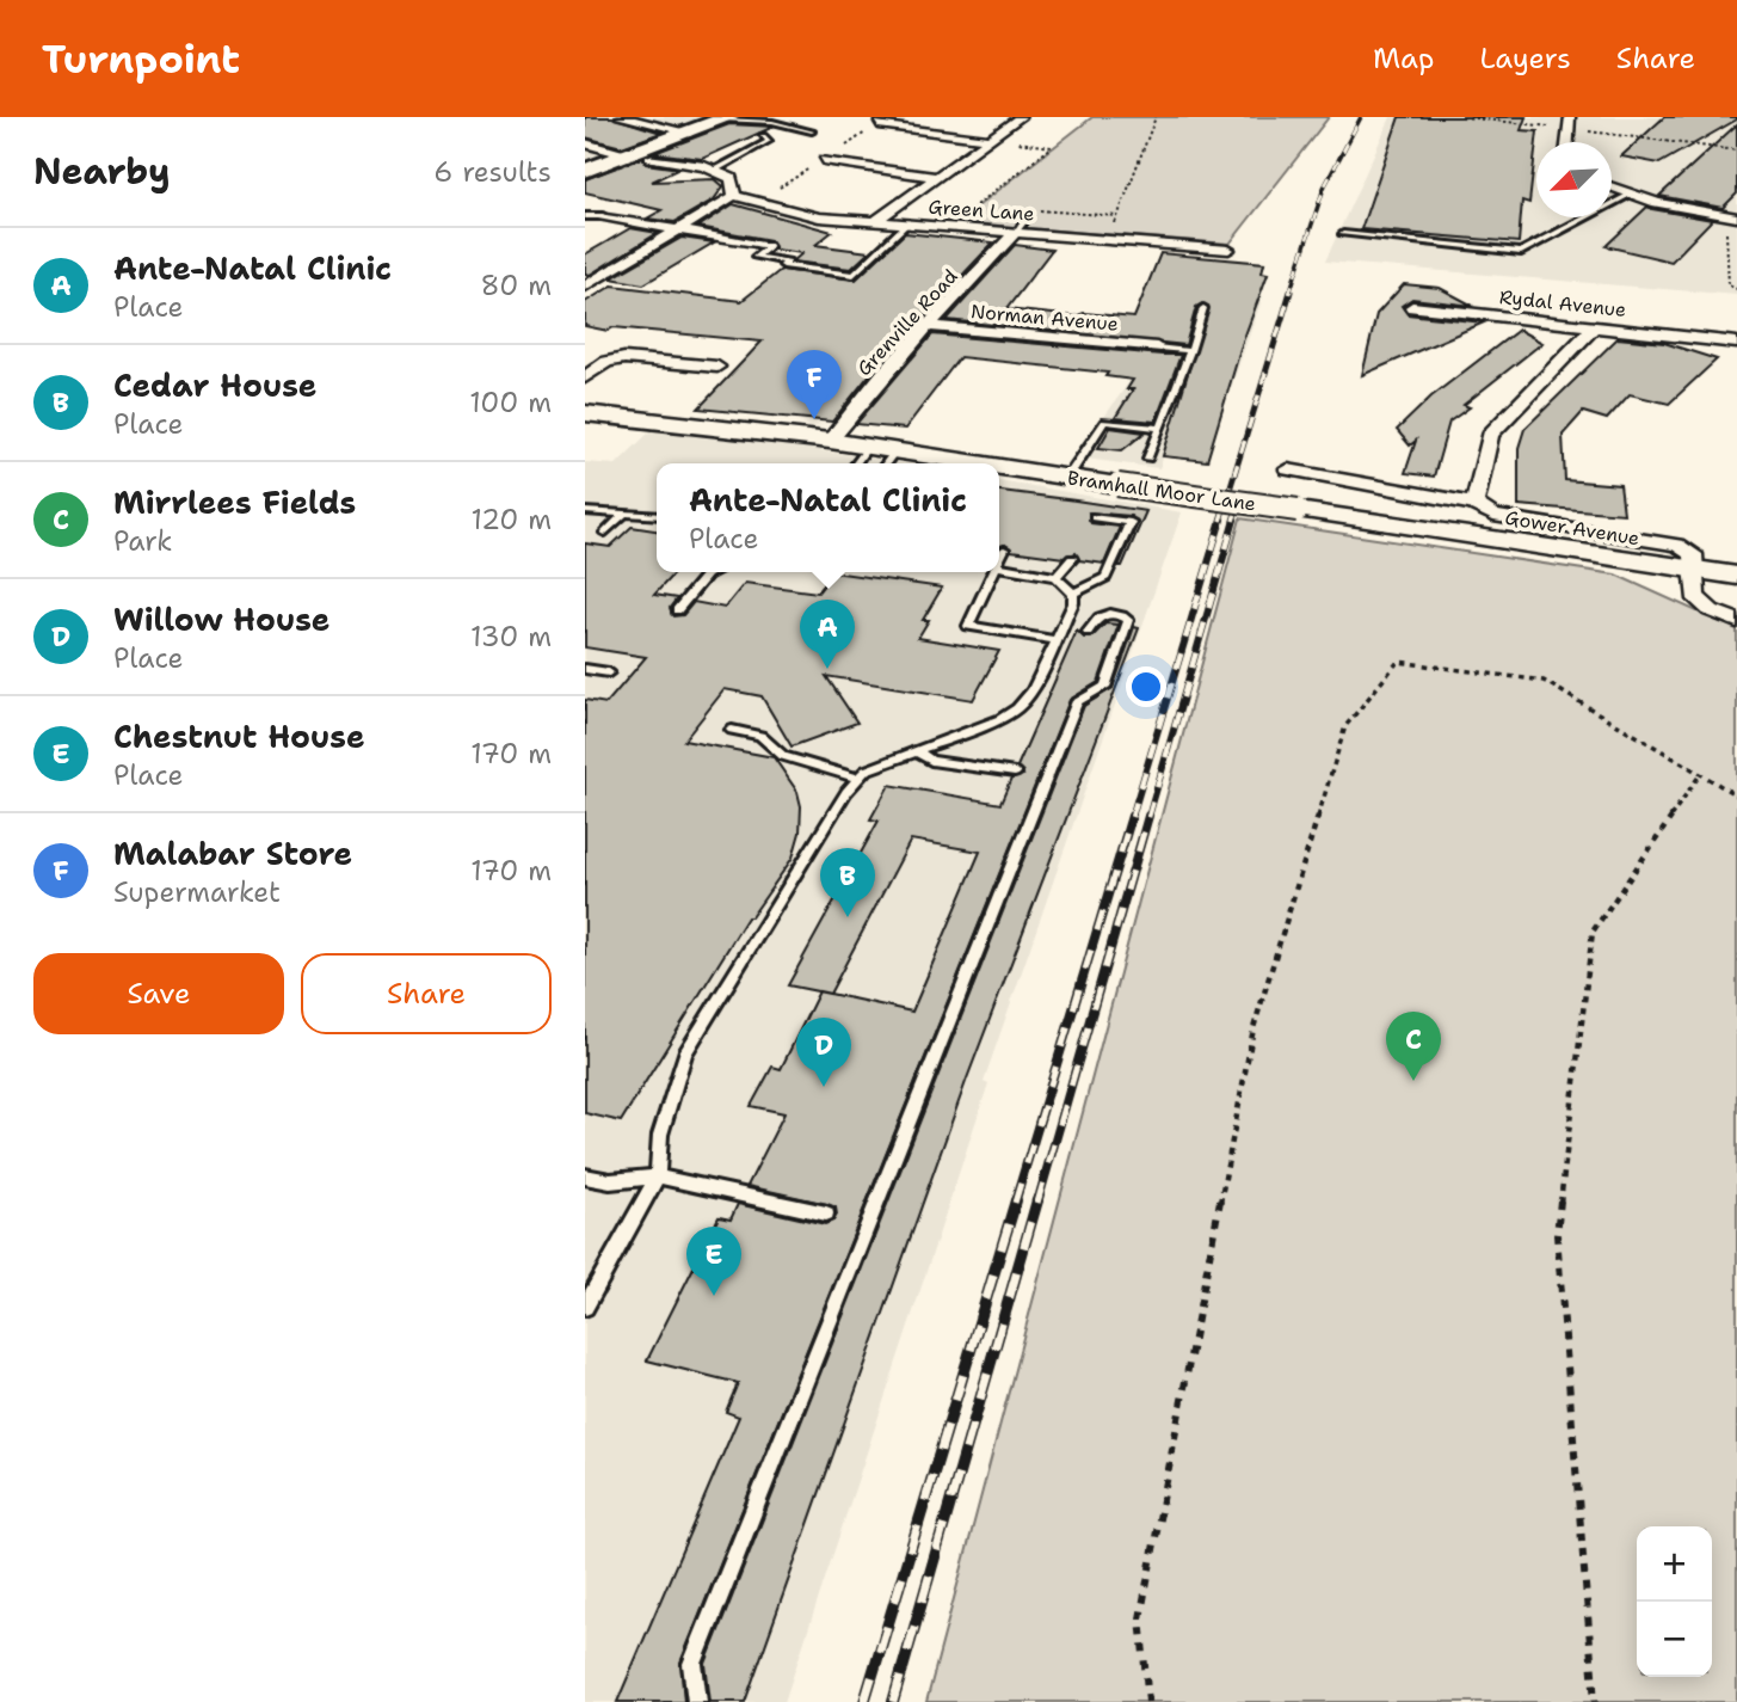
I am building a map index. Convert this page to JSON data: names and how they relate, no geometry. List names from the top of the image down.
{
  "streets": {
    "street": [
      "Green Lane",
      "Rydal Avenue",
      "Norman Avenue",
      "Grenville Road",
      "Bramhall Moor Lane",
      "Gower Avenue"
    ]
  },
  "crossings": [
    ["Green Lane", "Grenville Road"],
    ["Norman Avenue", "Grenville Road"],
    ["Grenville Road", "Bramhall Moor Lane"],
    ["Bramhall Moor Lane", "Gower Avenue"]
  ],
  "north": "bottom left",
  "page": {
    "header": "Turnpoint",
    "nav": ["Map", "Layers", "Share"],
    "heading": ["Nearby", "6 results"],
    "list": [
      {
        "mark": "A",
        "name": "Ante-Natal Clinic",
        "note": "Place",
        "value": "80 m"
      },
      {
        "mark": "B",
        "name": "Cedar House",
        "note": "Place",
        "value": "100 m"
      },
      {
        "mark": "C",
        "name": "Mirrlees Fields",
        "note": "Park",
        "value": "120 m"
      },
      {
        "mark": "D",
        "name": "Willow House",
        "note": "Place",
        "value": "130 m"
      },
      {
        "mark": "E",
        "name": "Chestnut House",
        "note": "Place",
        "value": "170 m"
      },
      {
        "mark": "F",
        "name": "Malabar Store",
        "note": "Supermarket",
        "value": "170 m"
      }
    ],
    "pins": [
      "F",
      "A",
      "B",
      "C",
      "D",
      "E"
    ],
    "popup": ["Ante-Natal Clinic", "Place"],
    "buttons": ["Save", "Share"],
    "map_buttons": ["+", "−"]
  }
}
